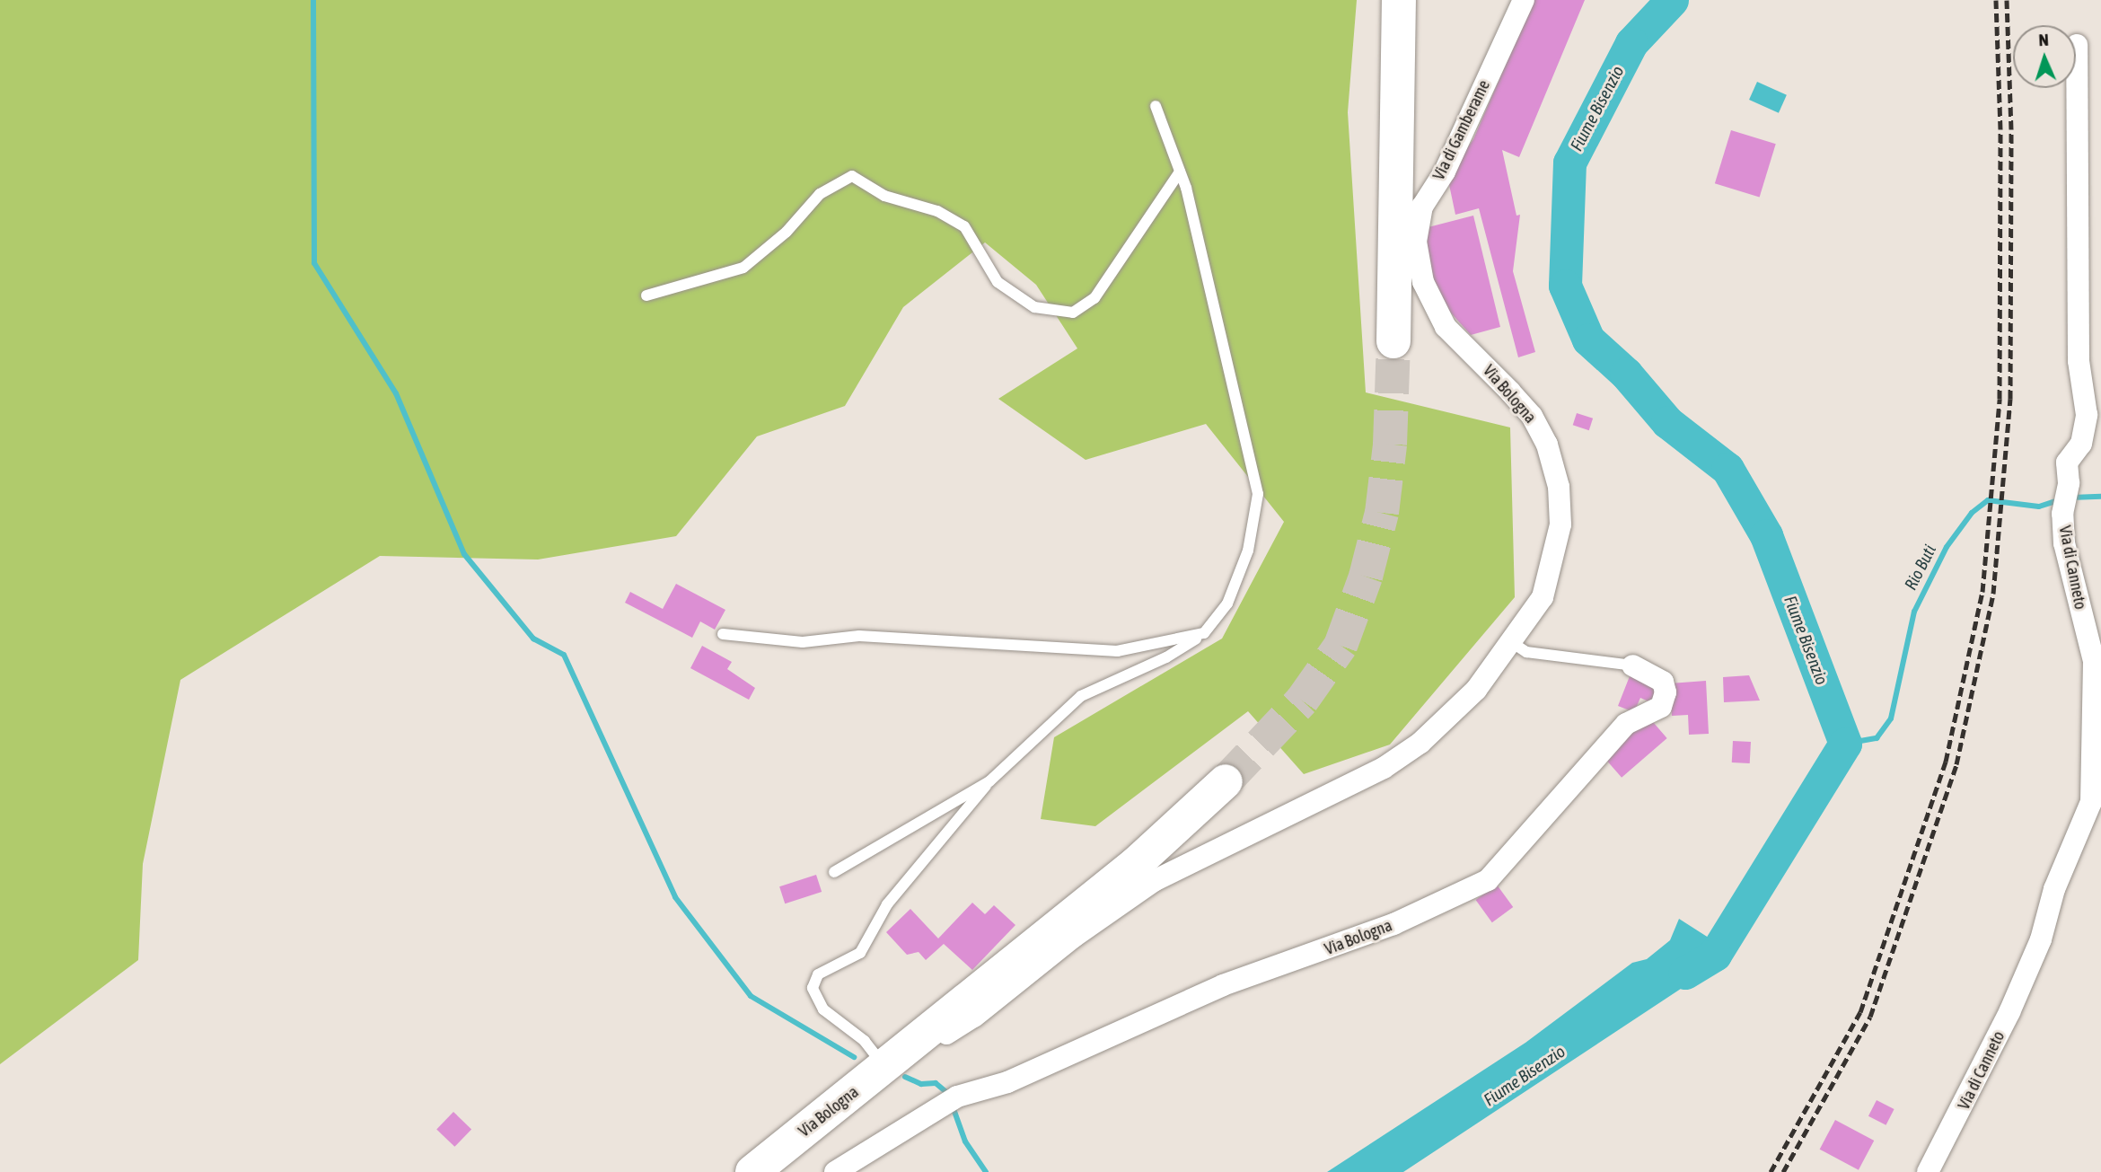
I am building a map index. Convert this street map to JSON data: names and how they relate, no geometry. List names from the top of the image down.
{
  "streets": {
    "main road": ["Via Bologna"],
    "street": ["Via di Gamberame", "Via di Canneto"]
  },
  "crossings": [
    ["Via di Gamberame", "Via Bologna"]
  ],
  "water": ["Fiume Bisenzio", "Rio Buti"],
  "north": "top"
}
